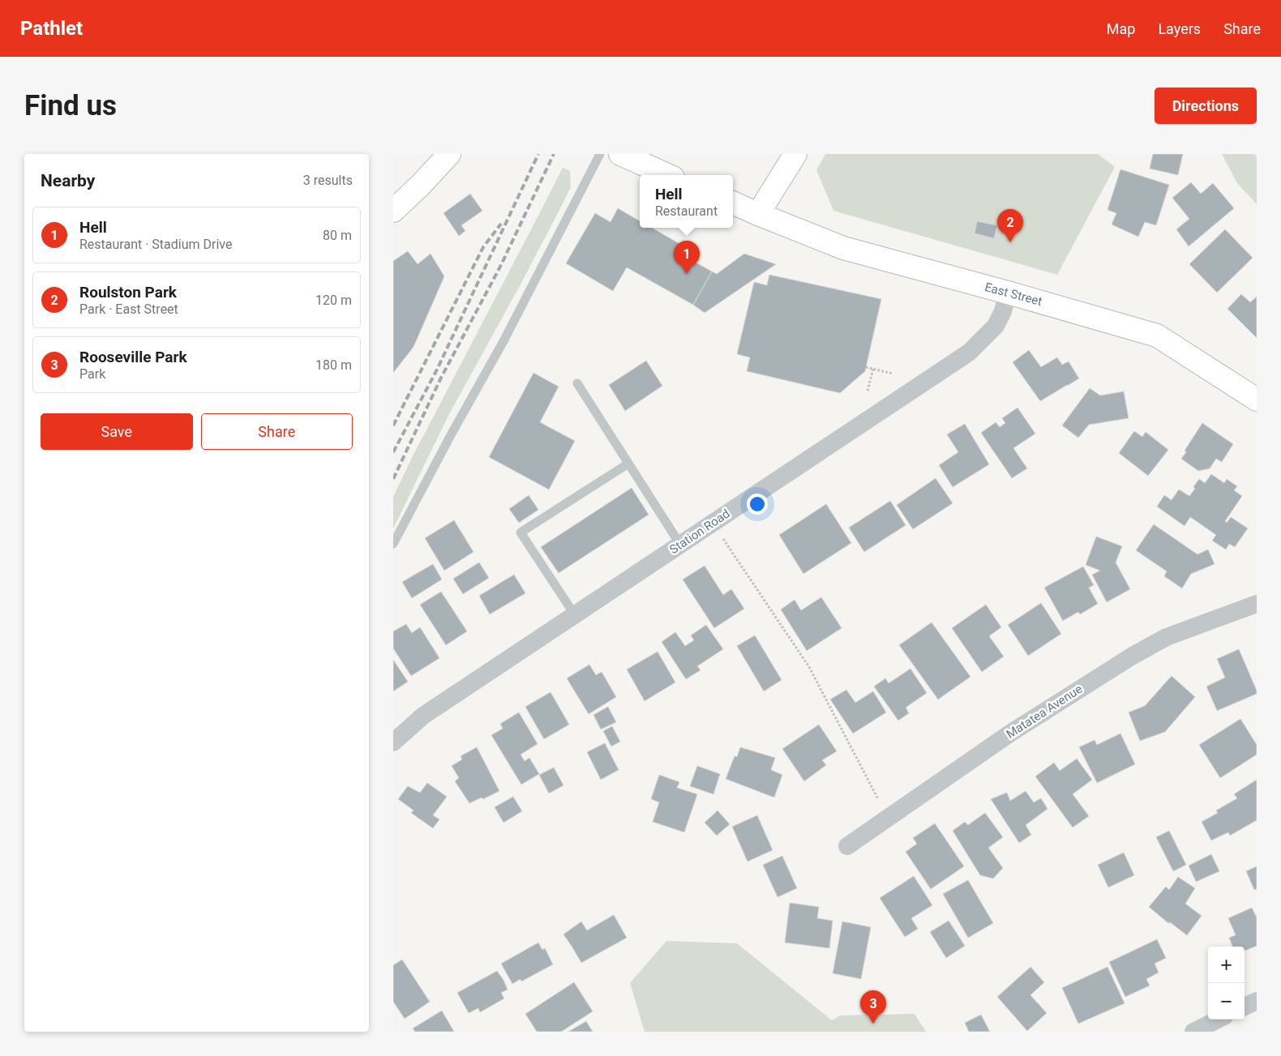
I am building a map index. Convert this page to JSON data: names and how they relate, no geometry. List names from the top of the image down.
{
  "streets": {
    "main road": ["East Street"],
    "street": ["Station Road", "Matatea Avenue"]
  },
  "crossings": [
    ["East Street", "Station Road"]
  ],
  "page": {
    "header": "Pathlet",
    "nav": ["Map", "Layers", "Share"],
    "buttons": [
      "Directions",
      ["Save", "Share"]
    ],
    "title": "Find us",
    "heading": ["Nearby", "3 results"],
    "popup": ["Hell", "Restaurant"],
    "list": [
      {
        "mark": "1",
        "name": "Hell",
        "note": "Restaurant · Stadium Drive",
        "value": "80 m"
      },
      {
        "mark": "2",
        "name": "Roulston Park",
        "note": "Park · East Street",
        "value": "120 m"
      },
      {
        "mark": "3",
        "name": "Rooseville Park",
        "note": "Park",
        "value": "180 m"
      }
    ],
    "pins": ["2", "1", "3"],
    "map_buttons": ["+", "−"]
  }
}
